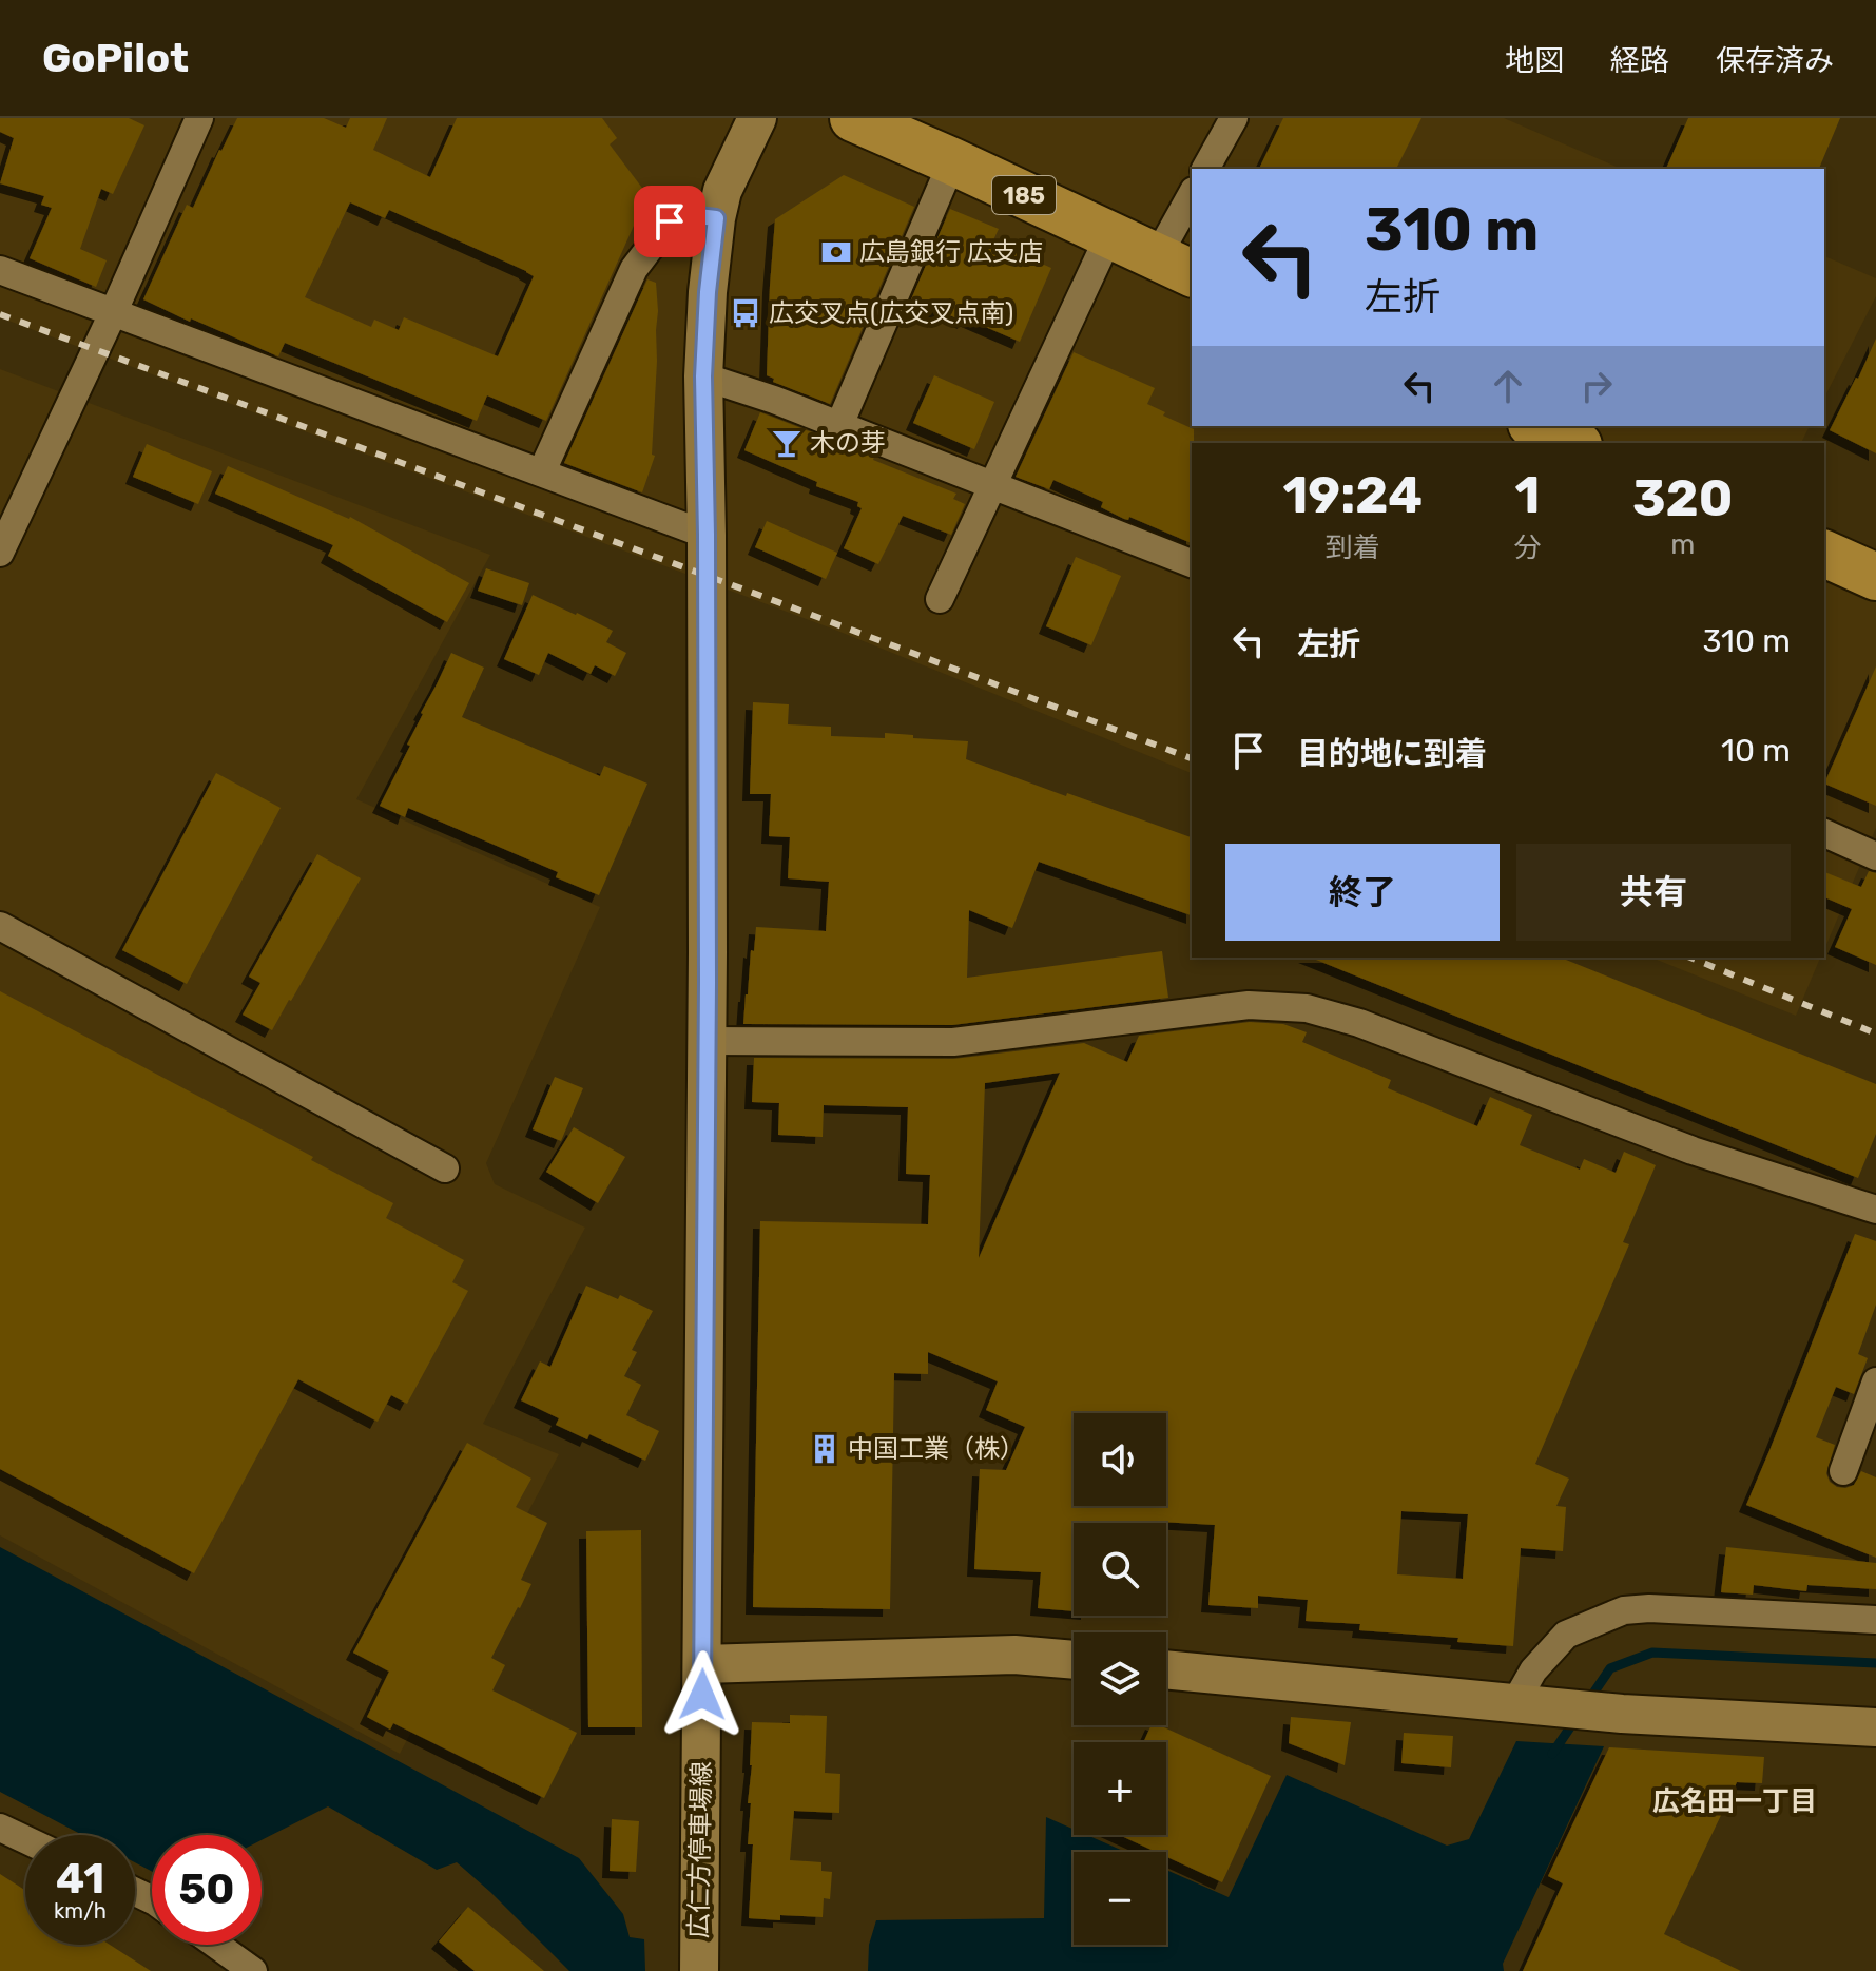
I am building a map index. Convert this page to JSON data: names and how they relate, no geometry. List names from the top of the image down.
{
  "streets": {
    "highway": ["185"],
    "main road": ["広仁方停車場線"]
  },
  "districts": ["広名田一丁目"],
  "places": {
    "bank": ["広島銀行 広支店"],
    "bus stop": ["広交叉点(広交叉点南)"],
    "bar": ["木の芽"],
    "building": ["中国工業（株）"]
  },
  "page": {
    "header": "GoPilot",
    "nav": ["地図", "経路", "保存済み"],
    "turn": ["310 m", "左折"],
    "eta": [
      "19:24",
      "到着",
      "1",
      "分",
      "320",
      "m"
    ],
    "list": [
      {
        "name": "左折",
        "value": "310 m"
      },
      {
        "name": "目的地に到着",
        "value": "10 m"
      }
    ],
    "buttons": ["終了", "共有"],
    "map_buttons": ["+", "−"],
    "speed": "41 km/h",
    "limit": "50"
  }
}
